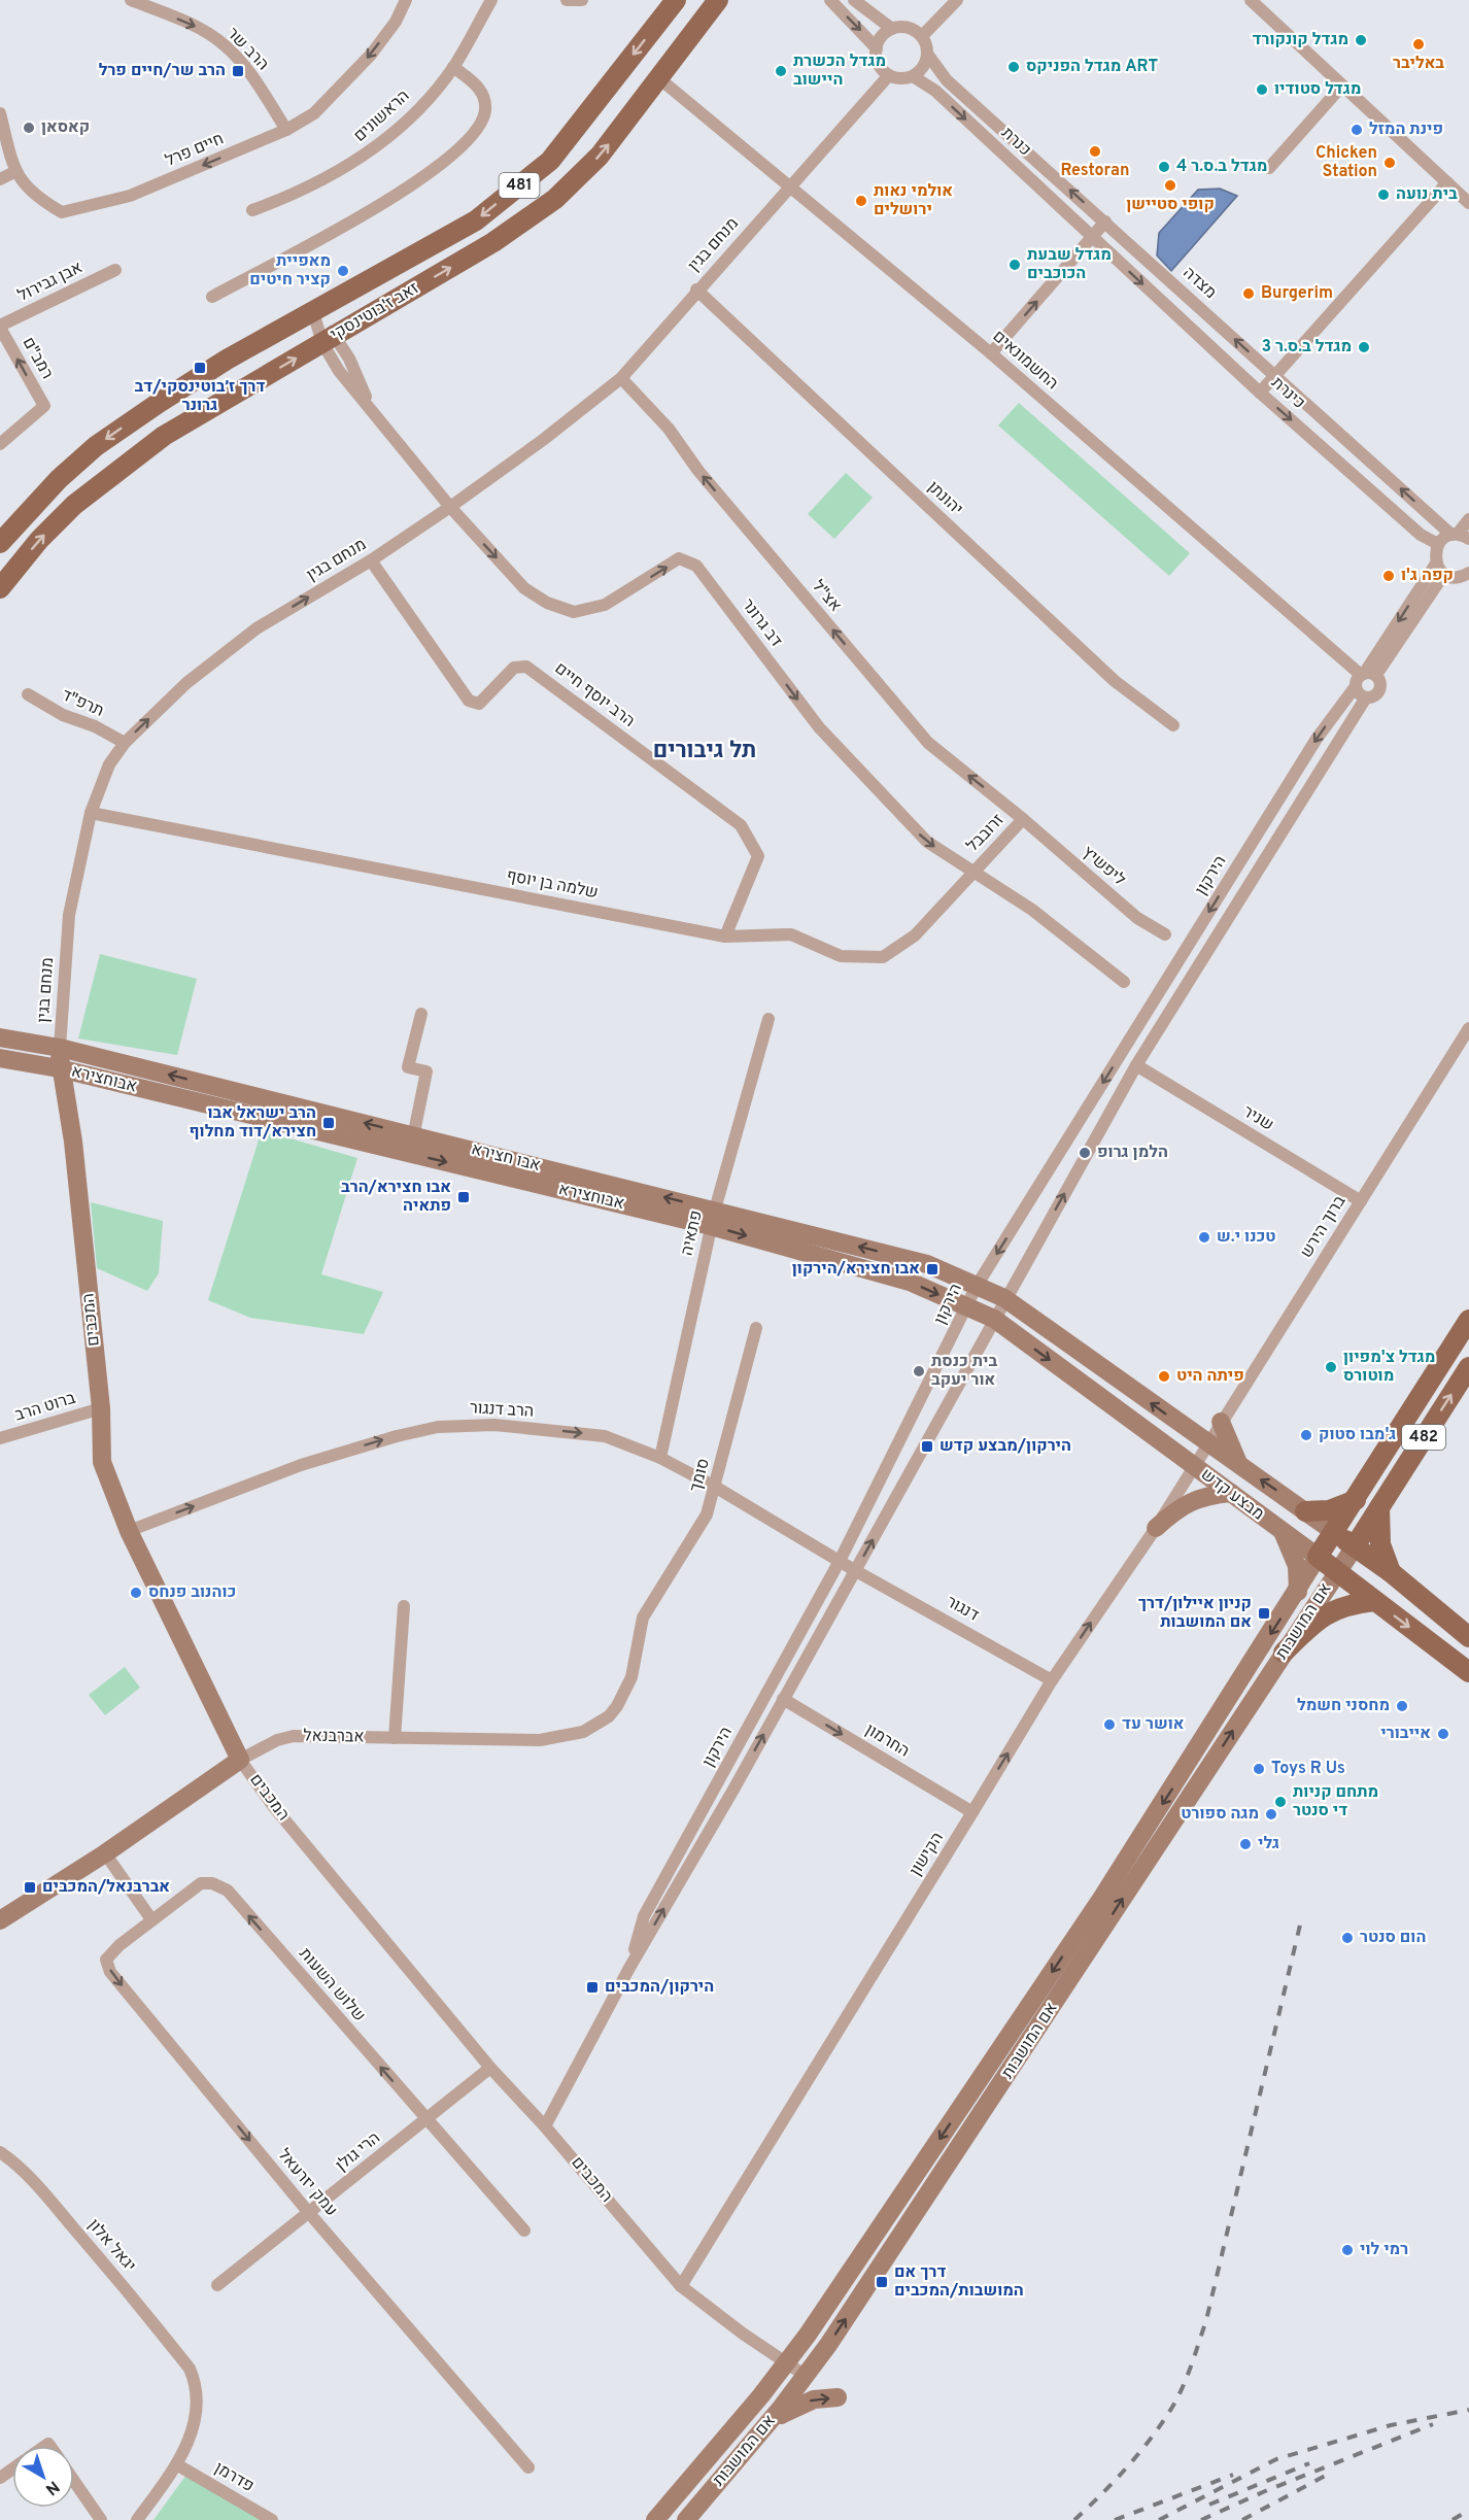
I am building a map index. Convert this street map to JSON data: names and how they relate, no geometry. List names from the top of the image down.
{
  "streets": {
    "main road": [
      "481",
      "זאב ז'בוטינסקי",
      "482",
      "מבצע קדש"
    ],
    "street": [
      "הרב שר",
      "הראשונים",
      "כנרת",
      "חיים פרל",
      "מנחם בגין",
      "אבן גבירול",
      "מצדה",
      "רמב\"ם",
      "החשמונאים",
      "כינרת",
      "יהונתן",
      "אצ\"ל",
      "דב גרונר",
      "הרב יוסף חיים",
      "תרפ\"ד",
      "זרובבל",
      "ליפשיץ",
      "הירקון",
      "שלמה בן יוסף",
      "אבוחצירא",
      "שניר",
      "אבו חצירא",
      "ברוך הירש",
      "פתאיה",
      "המכבים",
      "ברוט הרב",
      "הרב דנגור",
      "סומך",
      "דנגור",
      "אם המושבות",
      "אברבנאל",
      "החרמון",
      "הקישון",
      "שלוש השעות",
      "הרי גולן",
      "עמק יזרעאל",
      "יגאל אלון",
      "פדרמן"
    ]
  },
  "crossings": [
    ["הרב שר", "חיים פרל"],
    ["כנרת", "מנחם בגין"],
    ["כנרת", "מצדה"],
    ["כנרת", "כינרת"],
    ["מנחם בגין", "מצדה"],
    ["מנחם בגין", "החשמונאים"],
    ["מנחם בגין", "יהונתן"],
    ["מנחם בגין", "אצ\"ל"],
    ["מנחם בגין", "דב גרונר"],
    ["מנחם בגין", "הרב יוסף חיים"],
    ["מנחם בגין", "תרפ\"ד"],
    ["מנחם בגין", "שלמה בן יוסף"],
    ["מנחם בגין", "אבו חצירא"],
    ["מנחם בגין", "המכבים"],
    ["אבן גבירול", "רמב\"ם"],
    ["זאב ז'בוטינסקי", "החשמונאים"],
    ["זאב ז'בוטינסקי", "דב גרונר"],
    ["החשמונאים", "הירקון"],
    ["אצ\"ל", "זרובבל"],
    ["אצ\"ל", "ליפשיץ"],
    ["דב גרונר", "זרובבל"],
    ["דב גרונר", "שלמה בן יוסף"],
    ["הרב יוסף חיים", "שלמה בן יוסף"],
    ["זרובבל", "ליפשיץ"],
    ["זרובבל", "שלמה בן יוסף"],
    ["הירקון", "אבוחצירא"],
    ["הירקון", "שניר"],
    ["הירקון", "אבו חצירא"],
    ["הירקון", "המכבים"],
    ["הירקון", "הרב דנגור"],
    ["הירקון", "מבצע קדש"],
    ["הירקון", "דנגור"],
    ["הירקון", "החרמון"],
    ["אבוחצירא", "אבו חצירא"],
    ["אבוחצירא", "פתאיה"],
    ["אבוחצירא", "המכבים"],
    ["אבוחצירא", "מבצע קדש"],
    ["שניר", "ברוך הירש"],
    ["אבו חצירא", "פתאיה"],
    ["אבו חצירא", "המכבים"],
    ["אבו חצירא", "מבצע קדש"],
    ["ברוך הירש", "מבצע קדש"],
    ["ברוך הירש", "הקישון"],
    ["פתאיה", "הרב דנגור"],
    ["המכבים", "ברוט הרב"],
    ["המכבים", "הרב דנגור"],
    ["המכבים", "אם המושבות"],
    ["המכבים", "אברבנאל"],
    ["המכבים", "הקישון"],
    ["המכבים", "הרי גולן"],
    ["הרב דנגור", "סומך"],
    ["הרב דנגור", "דנגור"],
    ["482", "מבצע קדש"],
    ["482", "אם המושבות"],
    ["סומך", "אברבנאל"],
    ["מבצע קדש", "אם המושבות"],
    ["מבצע קדש", "הקישון"],
    ["דנגור", "הקישון"],
    ["החרמון", "הקישון"],
    ["שלוש השעות", "הרי גולן"],
    ["שלוש השעות", "עמק יזרעאל"],
    ["הרי גולן", "עמק יזרעאל"],
    ["יגאל אלון", "פדרמן"]
  ],
  "one_way": [
    "הרב שר",
    "כנרת",
    "חיים פרל",
    "מצדה",
    "כינרת",
    "אצ\"ל",
    "דב גרונר",
    "אבוחצירא",
    "אבו חצירא",
    "הרב דנגור",
    "החרמון",
    "שלוש השעות",
    "עמק יזרעאל"
  ],
  "districts": ["תל גיבורים"],
  "places": {
    "other": [
      "מגדל קונקורד",
      "באליבר",
      "מגדל הפניקס ART",
      "מגדל הכשרת היישוב",
      "מגדל סטודיו",
      "קאסאן",
      "פינת המזל",
      "Restoran",
      "Chicken Station",
      "מגדל ב.ס.ר 4",
      "קופי סטיישן",
      "בית נועה",
      "אולמי נאות ירושלים",
      "מגדל שבעת הכוכבים",
      "מאפיית קציר חיטים",
      "Burgerim",
      "מגדל ב.ס.ר 3",
      "קפה ג'ו",
      "הלמן גרופ",
      "טכנו י.ש",
      "מגדל צ'מפיון מוטורס",
      "בית כנסת אור יעקב",
      "פיתה היט",
      "ג'מבו סטוק",
      "כוהנוב פנחס",
      "מחסני חשמל",
      "אושר עד",
      "אייבורי",
      "Toys R Us",
      "מתחם קניות די סנטר",
      "מגה ספורט",
      "גלי",
      "הום סנטר",
      "רמי לוי"
    ],
    "transit": [
      "הרב שר/חיים פרל",
      "דרך ז׳בוטינסקי/דב גרונר",
      "הרב ישראל אבו חצירא/דוד מחלוף",
      "אבו חצירא/הרב פתאיה",
      "אבו חצירא/הירקון",
      "הירקון/מבצע קדש",
      "קניון איילון/דרך אם המושבות",
      "אברבנאל/המכבים",
      "הירקון/המכבים",
      "דרך אם המושבות/המכבים"
    ]
  },
  "north": "bottom right"
}
